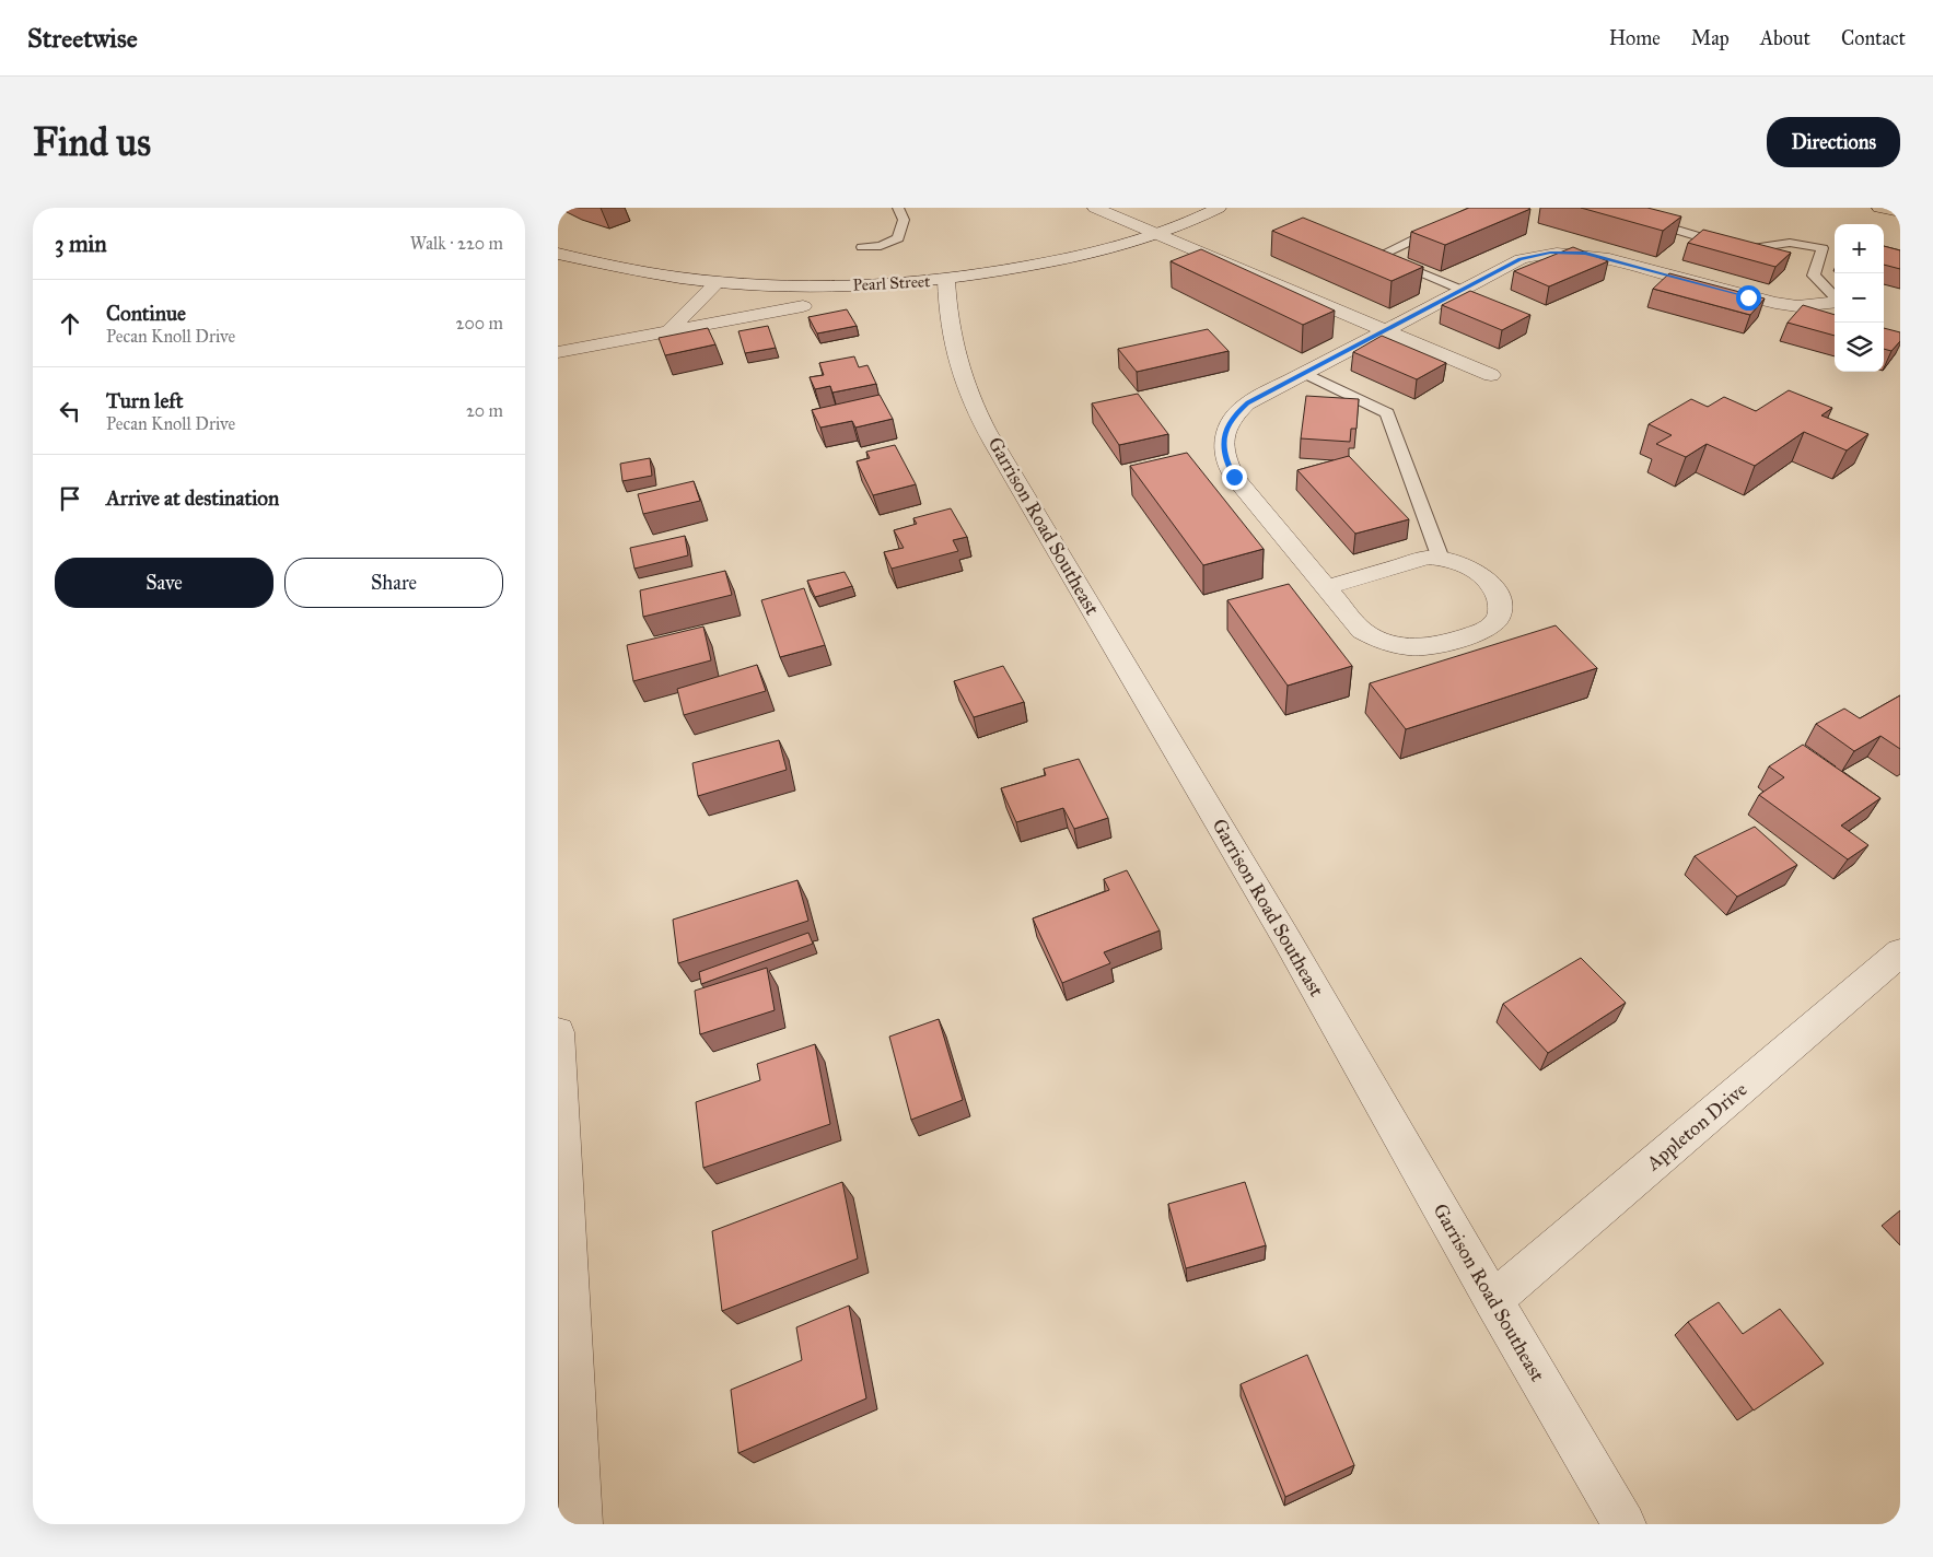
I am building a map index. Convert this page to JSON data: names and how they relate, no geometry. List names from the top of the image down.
{
  "streets": {
    "street": ["Pearl Street", "Garrison Road Southeast", "Appleton Drive"]
  },
  "crossings": [
    ["Pearl Street", "Garrison Road Southeast"],
    ["Garrison Road Southeast", "Appleton Drive"]
  ],
  "page": {
    "header": "Streetwise",
    "nav": [
      "Home",
      "Map",
      "About",
      "Contact"
    ],
    "buttons": [
      "Directions",
      ["Save", "Share"]
    ],
    "title": "Find us",
    "heading": ["3 min", "Walk · 220 m"],
    "map_buttons": ["+", "−"],
    "list": [
      ["Continue", "Pecan Knoll Drive", "200 m"],
      ["Turn left", "Pecan Knoll Drive", "20 m"],
      "Arrive at destination"
    ]
  }
}
